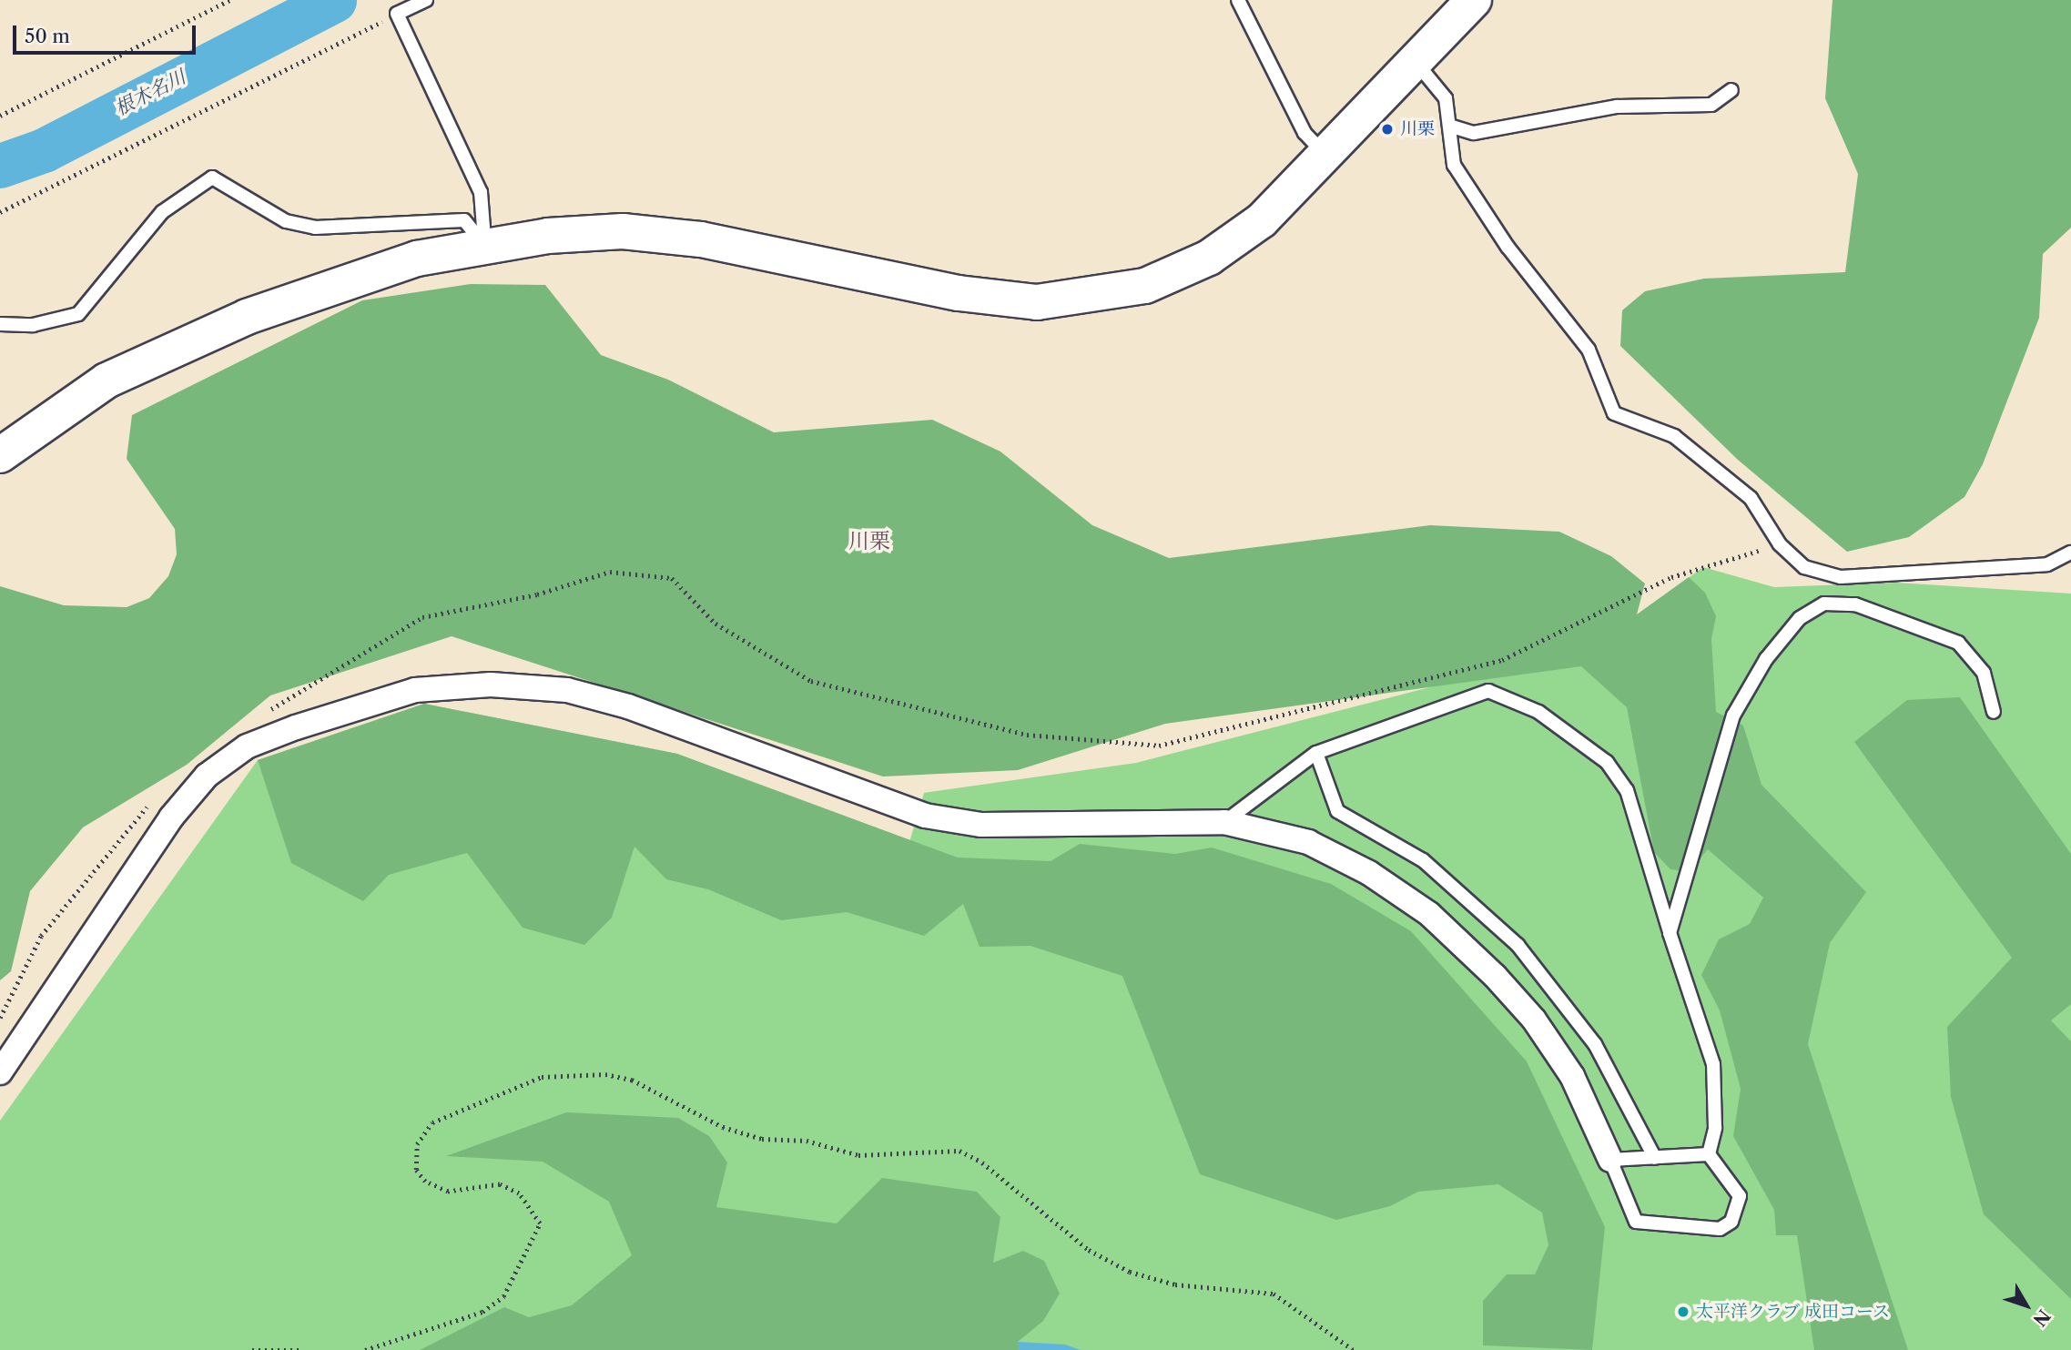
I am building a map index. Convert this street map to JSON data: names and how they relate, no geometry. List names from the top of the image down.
{
  "districts": ["川栗"],
  "water": ["根木名川"],
  "places": ["川栗", "太平洋クラブ 成田コース"],
  "scale_bar": "50 m",
  "north": "bottom right"
}
